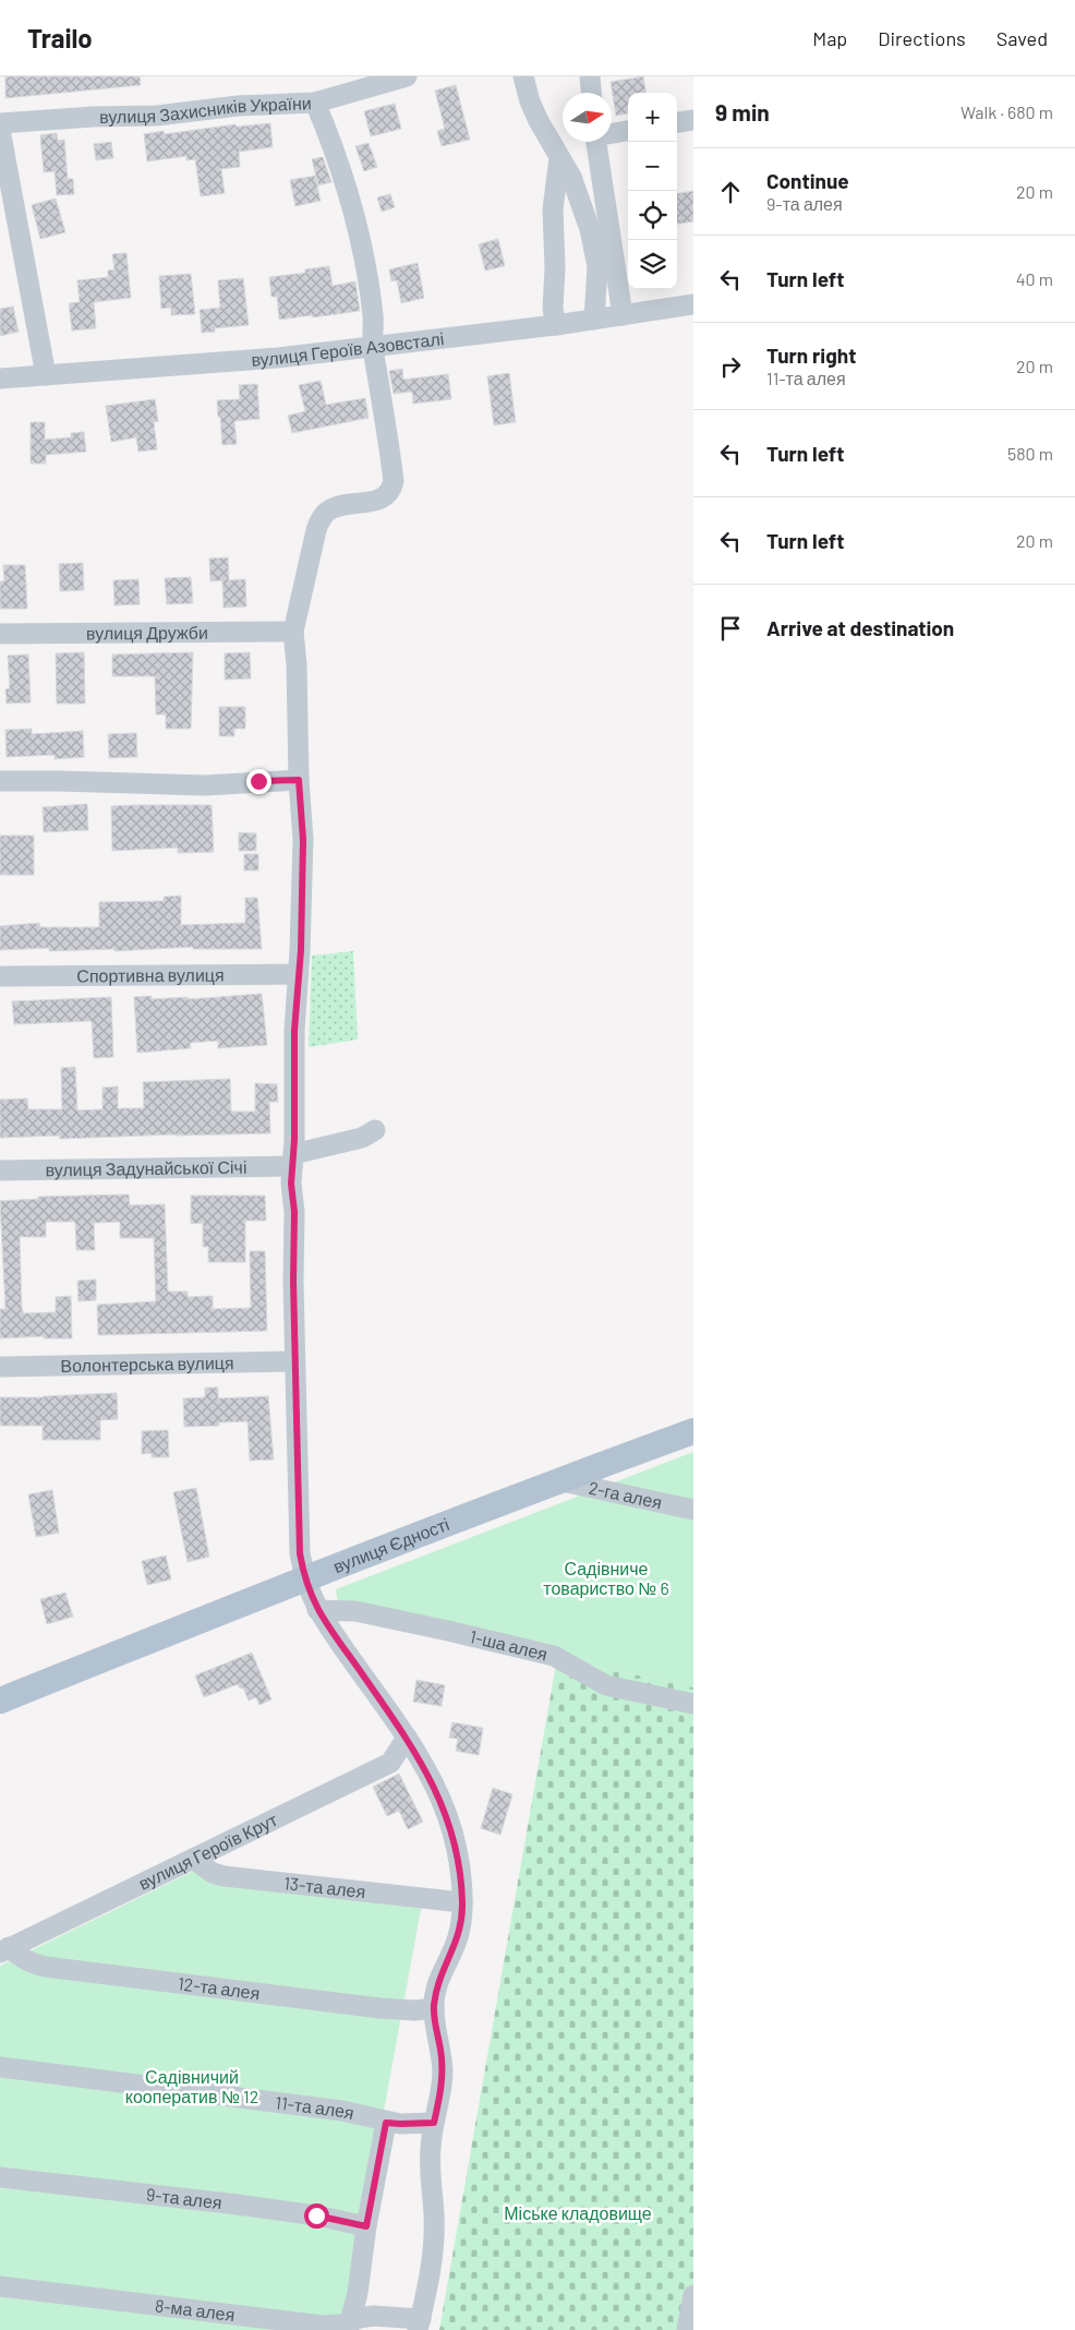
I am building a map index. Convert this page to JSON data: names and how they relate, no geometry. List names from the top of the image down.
{
  "streets": {
    "main road": ["вулиця Єдності"],
    "street": [
      "вулиця Захисників України",
      "вулиця Героїв Азовсталі",
      "вулиця Дружби",
      "Спортивна вулиця",
      "вулиця Задунайської Січі",
      "Волонтерська вулиця",
      "2-га алея",
      "1-ша алея",
      "вулиця Героїв Крут",
      "13-та алея",
      "12-та алея",
      "11-та алея",
      "9-та алея",
      "8-ма алея"
    ]
  },
  "crossings": [
    ["2-га алея", "вулиця Єдності"],
    ["вулиця Героїв Крут", "13-та алея"],
    ["вулиця Героїв Крут", "12-та алея"]
  ],
  "parks": ["Садівниче товариство № 6", "Садівничий кооператив № 12", "Міське кладовище"],
  "north": "right",
  "page": {
    "header": "Trailo",
    "nav": ["Map", "Directions", "Saved"],
    "heading": ["9 min", "Walk · 680 m"],
    "map_buttons": ["+", "−"],
    "list": [
      ["Continue", "9-та алея", "20 m"],
      ["Turn left", "40 m"],
      ["Turn right", "11-та алея", "20 m"],
      ["Turn left", "580 m"],
      ["Turn left", "20 m"],
      "Arrive at destination"
    ]
  }
}
